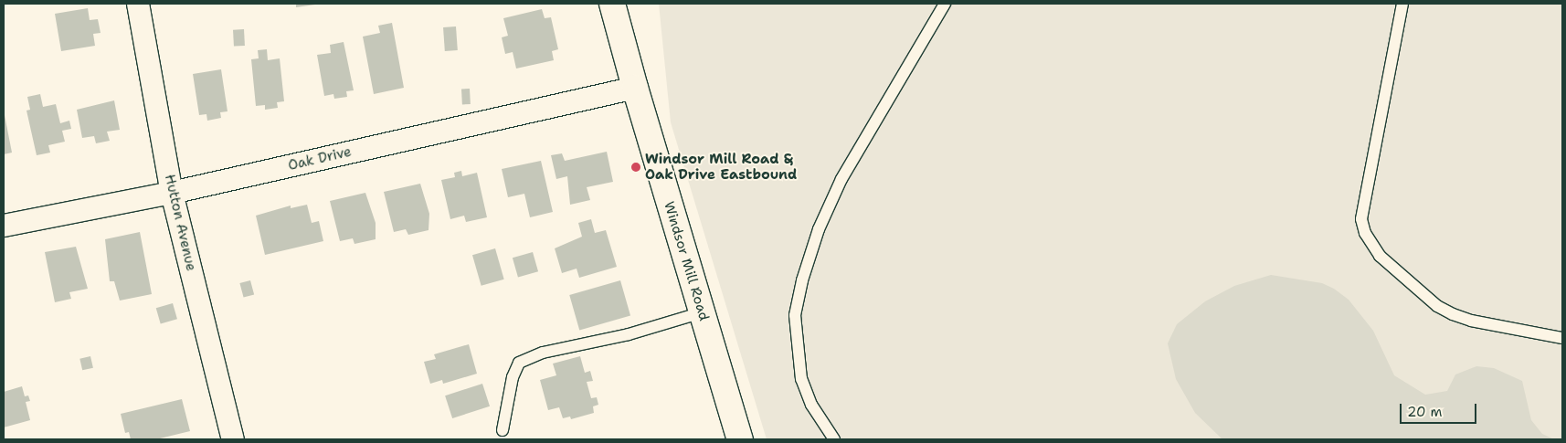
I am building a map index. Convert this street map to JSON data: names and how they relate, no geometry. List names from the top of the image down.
{
  "streets": {
    "main road": ["Windsor Mill Road"],
    "street": ["Oak Drive", "Hutton Avenue"]
  },
  "crossings": [
    ["Oak Drive", "Hutton Avenue"],
    ["Oak Drive", "Windsor Mill Road"]
  ],
  "places": ["Windsor Mill Road & Oak Drive Eastbound"],
  "scale_bar": "20 m"
}
